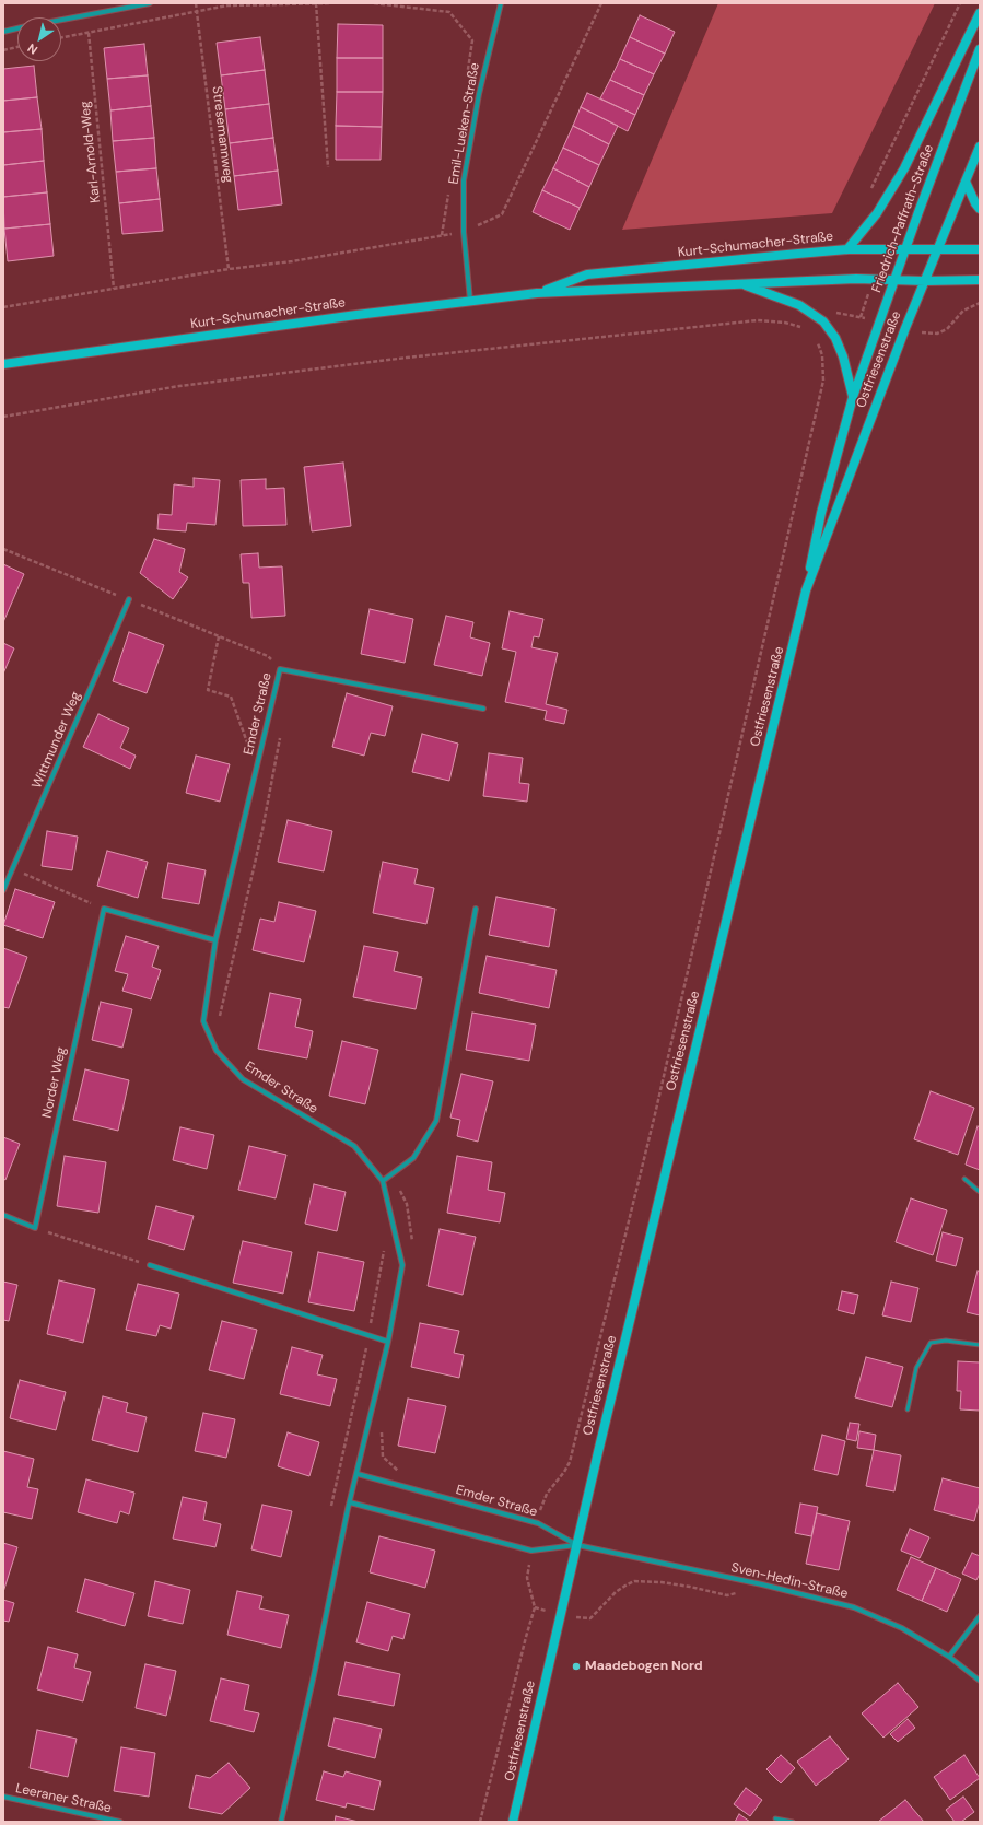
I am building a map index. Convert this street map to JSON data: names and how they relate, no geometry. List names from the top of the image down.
{
  "streets": {
    "main road": ["Friedrich-Paffrath-Straße", "Kurt-Schumacher-Straße", "Ostfriesenstraße"],
    "street": [
      "Emil-Lueken-Straße",
      "Emder Straße",
      "Wittmunder Weg",
      "Norder Weg",
      "Sven-Hedin-Straße",
      "Leeraner Straße"
    ],
    "path": ["Stresemannweg", "Karl-Arnold-Weg"]
  },
  "crossings": [
    ["Emil-Lueken-Straße", "Kurt-Schumacher-Straße"],
    ["Friedrich-Paffrath-Straße", "Kurt-Schumacher-Straße"],
    ["Friedrich-Paffrath-Straße", "Ostfriesenstraße"],
    ["Kurt-Schumacher-Straße", "Ostfriesenstraße"],
    ["Ostfriesenstraße", "Emder Straße"],
    ["Ostfriesenstraße", "Sven-Hedin-Straße"],
    ["Emder Straße", "Sven-Hedin-Straße"]
  ],
  "places": ["Maadebogen Nord"],
  "north": "bottom left"
}
